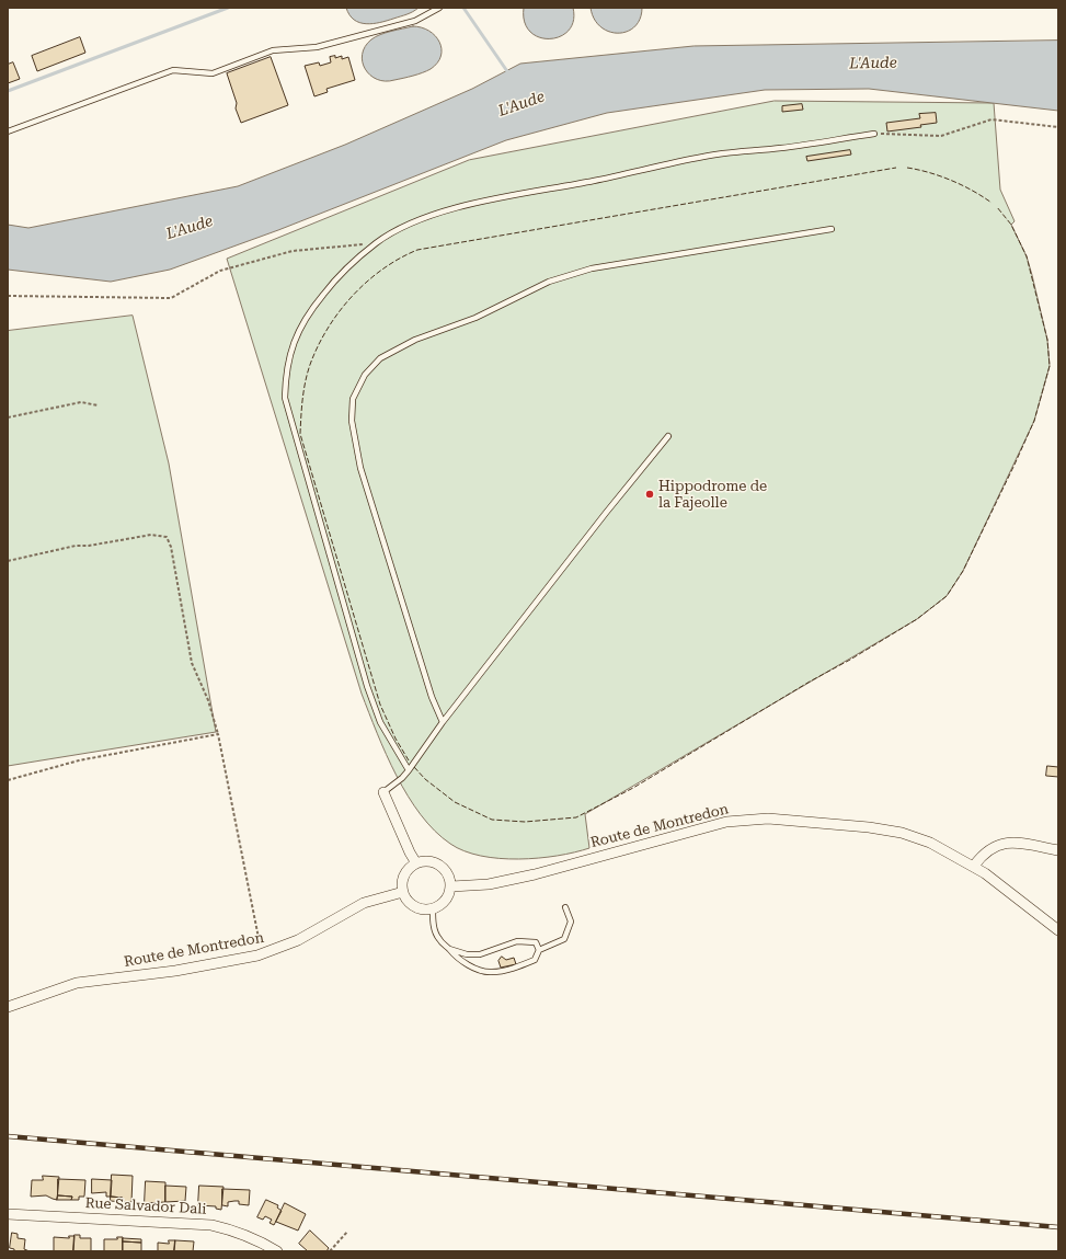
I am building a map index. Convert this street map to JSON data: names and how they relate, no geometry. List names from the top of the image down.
{
  "streets": {
    "street": ["Route de Montredon", "Rue Salvador Dali"]
  },
  "water": ["L'Aude"],
  "places": ["Hippodrome de la Fajeolle"]
}
